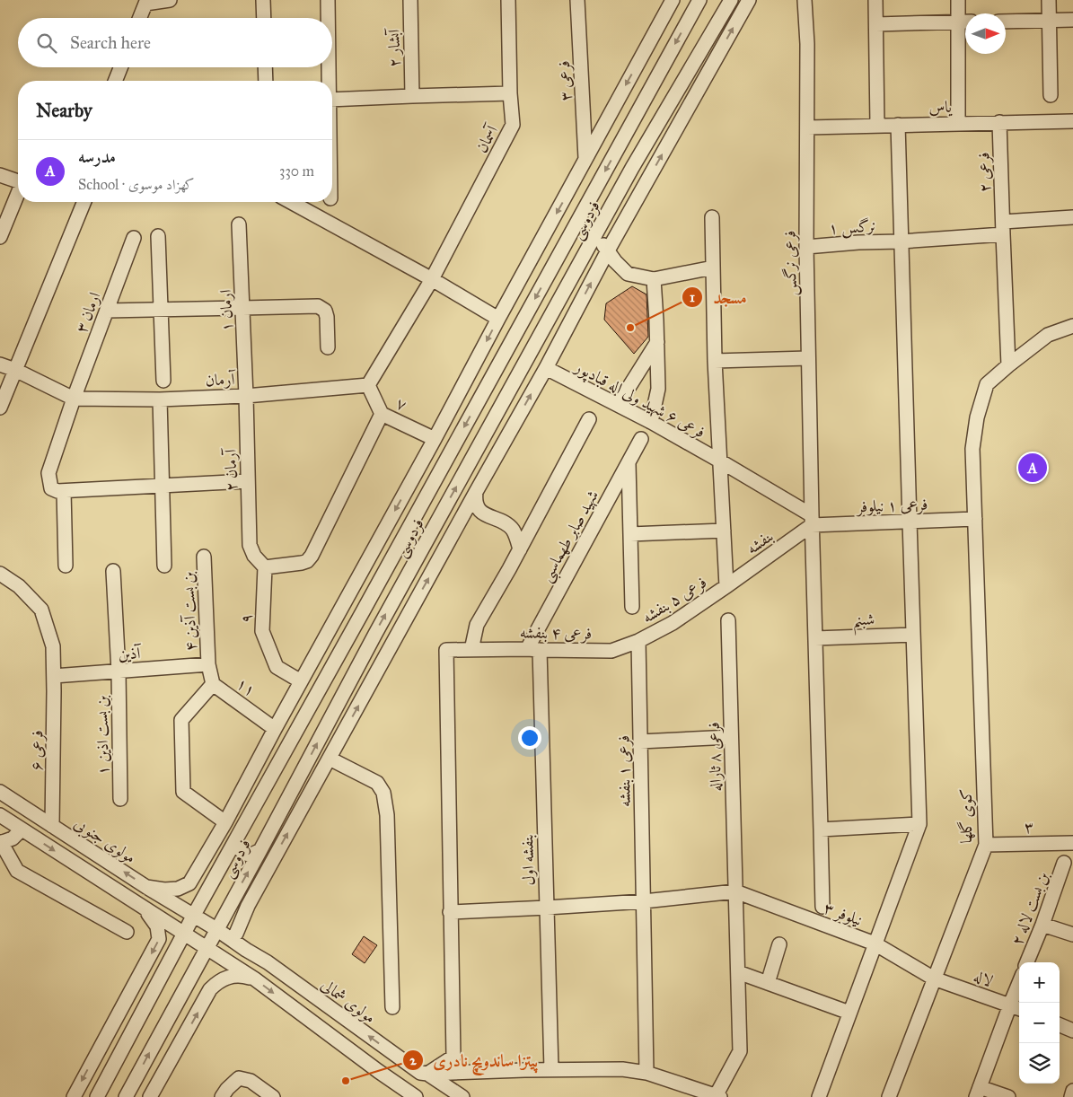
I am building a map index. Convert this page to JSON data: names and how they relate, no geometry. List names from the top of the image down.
{
  "streets": {
    "street": [
      "آبشار ۲",
      "فرعی ۳",
      "یاس",
      "آسمان",
      "فرعی ۲",
      "فردوسی",
      "نرگس ۱",
      "فرعی نرگس",
      "ارمان ۱",
      "ارمان ۳",
      "آرمان",
      "فرعی ۶ شهید ولی اله قبادپور",
      "۷",
      "آرمان ۲",
      "فرعی ۱ نیلوفر",
      "شهید صابر طهماسبی",
      "بنفشه",
      "فرعی ۵ بنفشه",
      "بن بست آذین ۴",
      "۹",
      "شبنم",
      "فرعی ۴ بنفشه",
      "آذین",
      "۱۱",
      "بن بست اذین ۱",
      "فرعی ۶",
      "فرعی ۸ ثاراله",
      "فرعی ۱ بنفشه",
      "کوی گلها",
      "۳",
      "مولوی جنوبی",
      "بنفشه اول",
      "بن بست لاله ۲",
      "نیلوفر ۳",
      "لاله",
      "مولوی شمالی"
    ]
  },
  "crossings": [
    ["یاس", "فرعی ۲"],
    ["یاس", "فرعی نرگس"],
    ["آسمان", "آرمان"],
    ["آسمان", "۷"],
    ["فرعی ۲", "نرگس ۱"],
    ["فرعی ۲", "کوی گلها"],
    ["فردوسی", "مولوی جنوبی"],
    ["فردوسی", "مولوی شمالی"],
    ["نرگس ۱", "فرعی نرگس"],
    ["فرعی نرگس", "فرعی ۶ شهید ولی اله قبادپور"],
    ["فرعی نرگس", "فرعی ۱ نیلوفر"],
    ["فرعی نرگس", "بنفشه"],
    ["فرعی نرگس", "شبنم"],
    ["ارمان ۱", "آرمان"],
    ["ارمان ۱", "آرمان ۲"],
    ["ارمان ۳", "آرمان"],
    ["آرمان", "۷"],
    ["آرمان", "آرمان ۲"],
    ["فرعی ۶ شهید ولی اله قبادپور", "فرعی ۱ نیلوفر"],
    ["فرعی ۶ شهید ولی اله قبادپور", "بنفشه"],
    ["آرمان ۲", "۹"],
    ["فرعی ۱ نیلوفر", "بنفشه"],
    ["فرعی ۱ نیلوفر", "کوی گلها"],
    ["شهید صابر طهماسبی", "فرعی ۴ بنفشه"],
    ["شهید صابر طهماسبی", "بنفشه اول"],
    ["بنفشه", "فرعی ۵ بنفشه"],
    ["فرعی ۵ بنفشه", "فرعی ۴ بنفشه"],
    ["فرعی ۵ بنفشه", "فرعی ۱ بنفشه"],
    ["بن بست آذین ۴", "آذین"],
    ["بن بست آذین ۴", "۱۱"],
    ["فرعی ۴ بنفشه", "فرعی ۱ بنفشه"],
    ["فرعی ۴ بنفشه", "بنفشه اول"],
    ["آذین", "۱۱"],
    ["آذین", "بن بست اذین ۱"],
    ["آذین", "فرعی ۶"],
    ["فرعی ۶", "مولوی جنوبی"],
    ["فرعی ۸ ثاراله", "نیلوفر ۳"],
    ["کوی گلها", "۳"],
    ["کوی گلها", "نیلوفر ۳"],
    ["کوی گلها", "لاله"],
    ["مولوی جنوبی", "مولوی شمالی"],
    ["نیلوفر ۳", "لاله"]
  ],
  "places": ["مسجد", "پیتزا ساندویچ نادری"],
  "north": "right",
  "page": {
    "search": "Search here",
    "heading": "Nearby",
    "list": [
      {
        "mark": "A",
        "name": "مدرسه",
        "note": "School · کهزاد موسوی",
        "value": "330 m"
      }
    ],
    "pins": "A",
    "map_buttons": ["+", "−"]
  }
}
